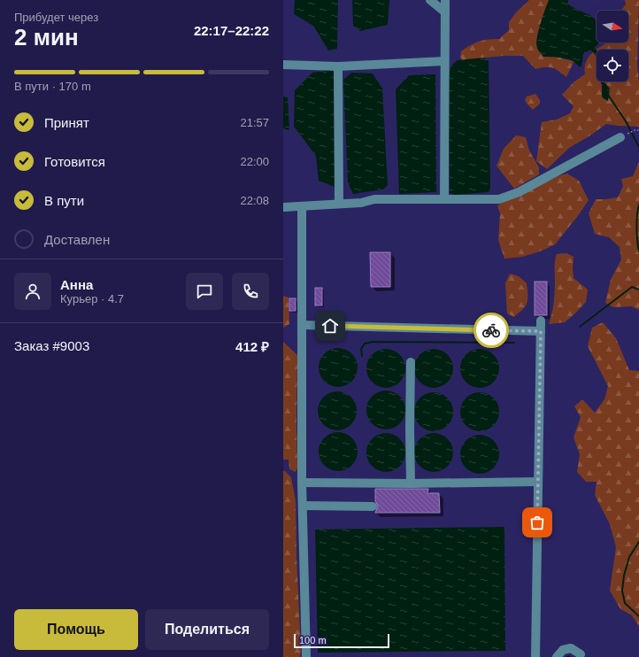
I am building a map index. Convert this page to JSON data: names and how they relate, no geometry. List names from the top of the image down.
{
  "scale_bar": "100 m",
  "north": "right",
  "page": {
    "heading": ["2 мин", "Прибудет через", "22:17–22:22"],
    "panel": [
      "Анна",
      "Курьер · 4.7",
      "Заказ #9003",
      "412 ₽"
    ],
    "bar": "В пути · 170 m",
    "list": [
      ["Принят", "21:57"],
      ["Готовится", "22:00"],
      ["В пути", "22:08"],
      "Доставлен"
    ],
    "buttons": ["Помощь", "Поделиться"],
    "scale": "100 m"
  }
}
